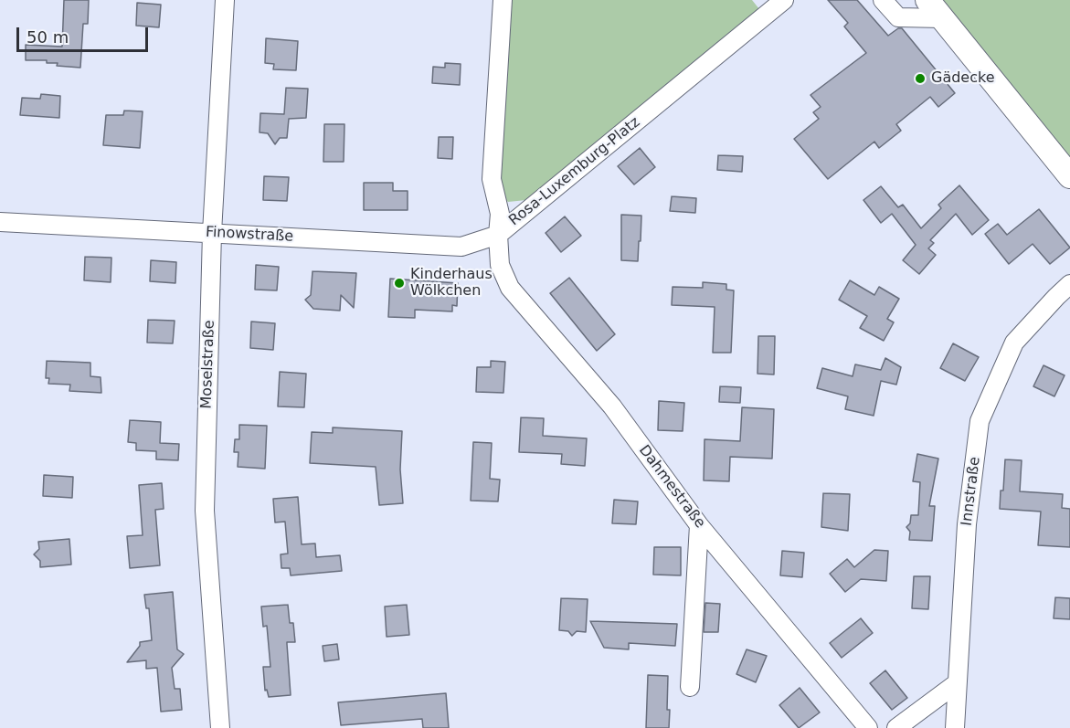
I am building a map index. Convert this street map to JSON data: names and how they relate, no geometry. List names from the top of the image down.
{
  "streets": {
    "street": [
      "Rosa-Luxemburg-Platz",
      "Finowstraße",
      "Moselstraße",
      "Dahmestraße",
      "Innstraße"
    ]
  },
  "crossings": [
    ["Rosa-Luxemburg-Platz", "Finowstraße"],
    ["Rosa-Luxemburg-Platz", "Dahmestraße"],
    ["Finowstraße", "Moselstraße"],
    ["Finowstraße", "Dahmestraße"]
  ],
  "places": ["Gädecke", "Kinderhaus Wölkchen"],
  "scale_bar": "50 m"
}
